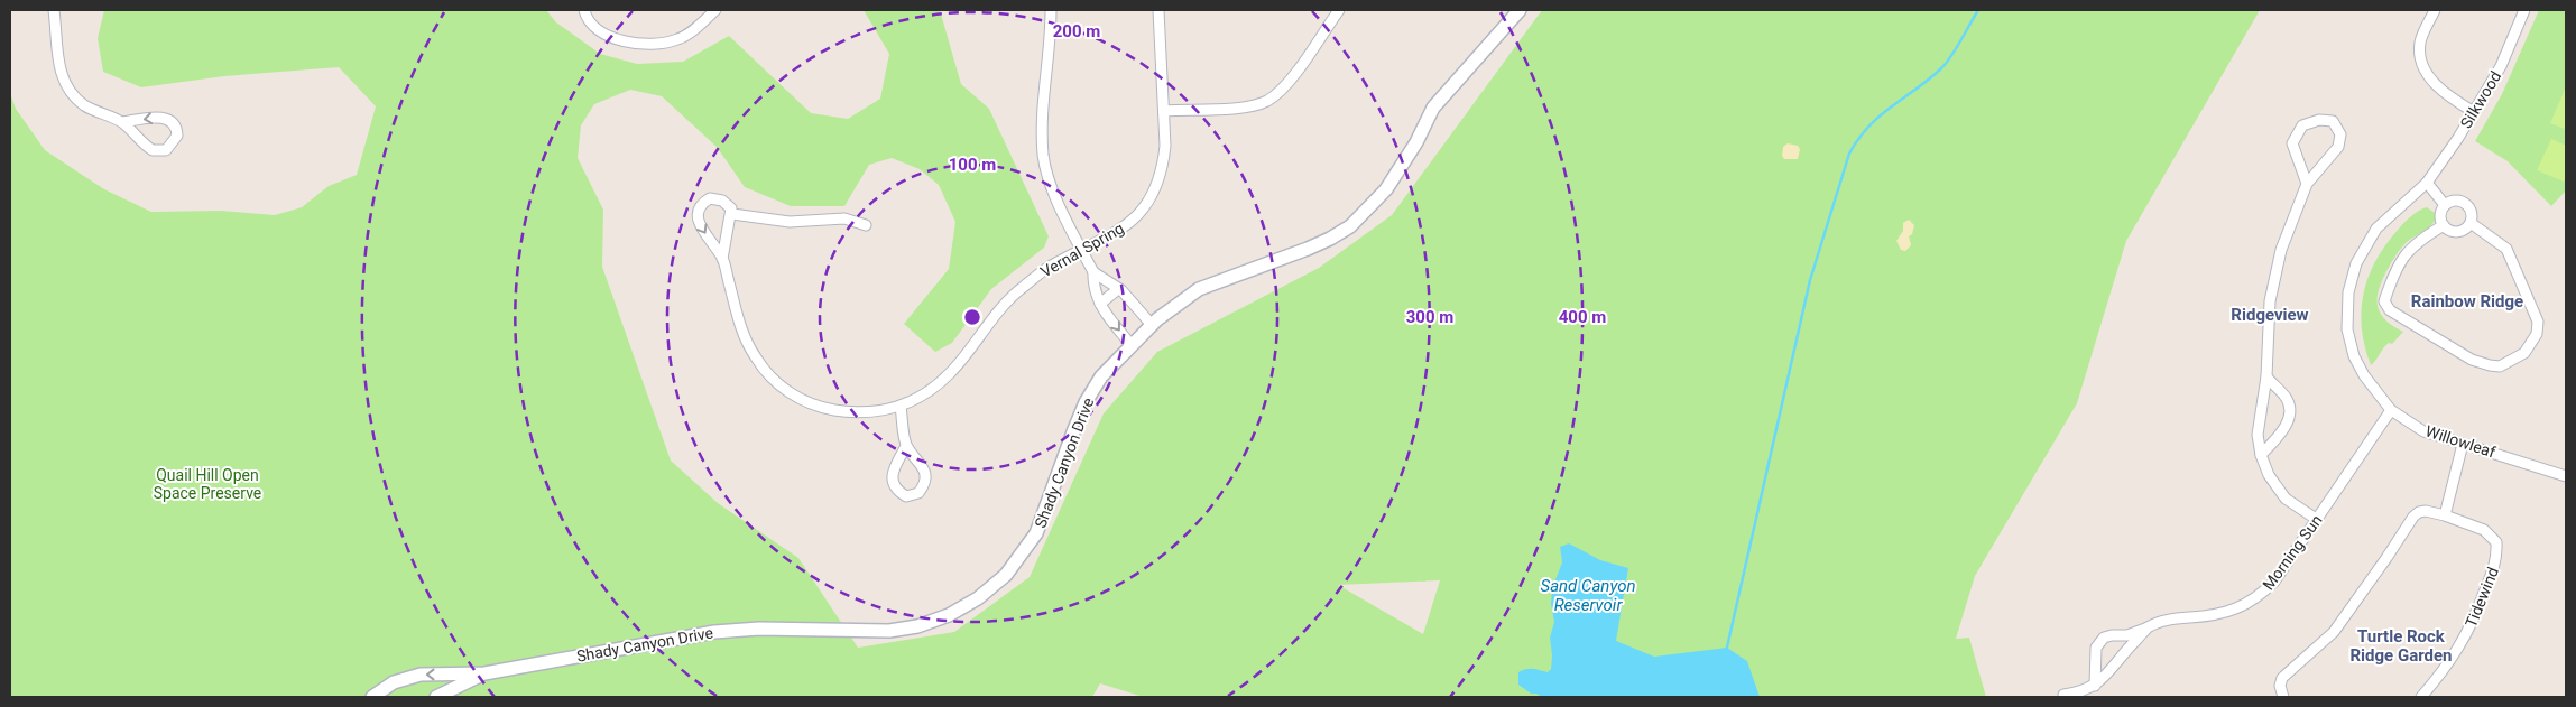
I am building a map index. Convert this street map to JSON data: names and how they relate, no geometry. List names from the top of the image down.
{
  "streets": {
    "street": [
      "Silkwood",
      "Vernal Spring",
      "Willowleaf",
      "Shady Canyon Drive",
      "Morning Sun",
      "Tidewind"
    ]
  },
  "crossings": [
    ["Silkwood", "Willowleaf"],
    ["Willowleaf", "Morning Sun"]
  ],
  "districts": ["Rainbow Ridge", "Ridgeview", "Turtle Rock Ridge Garden"],
  "water": ["Sand Canyon Reservoir"],
  "parks": ["Quail Hill Open Space Preserve"],
  "rings": [
    "200 m",
    "100 m",
    "300 m",
    "400 m"
  ]
}
